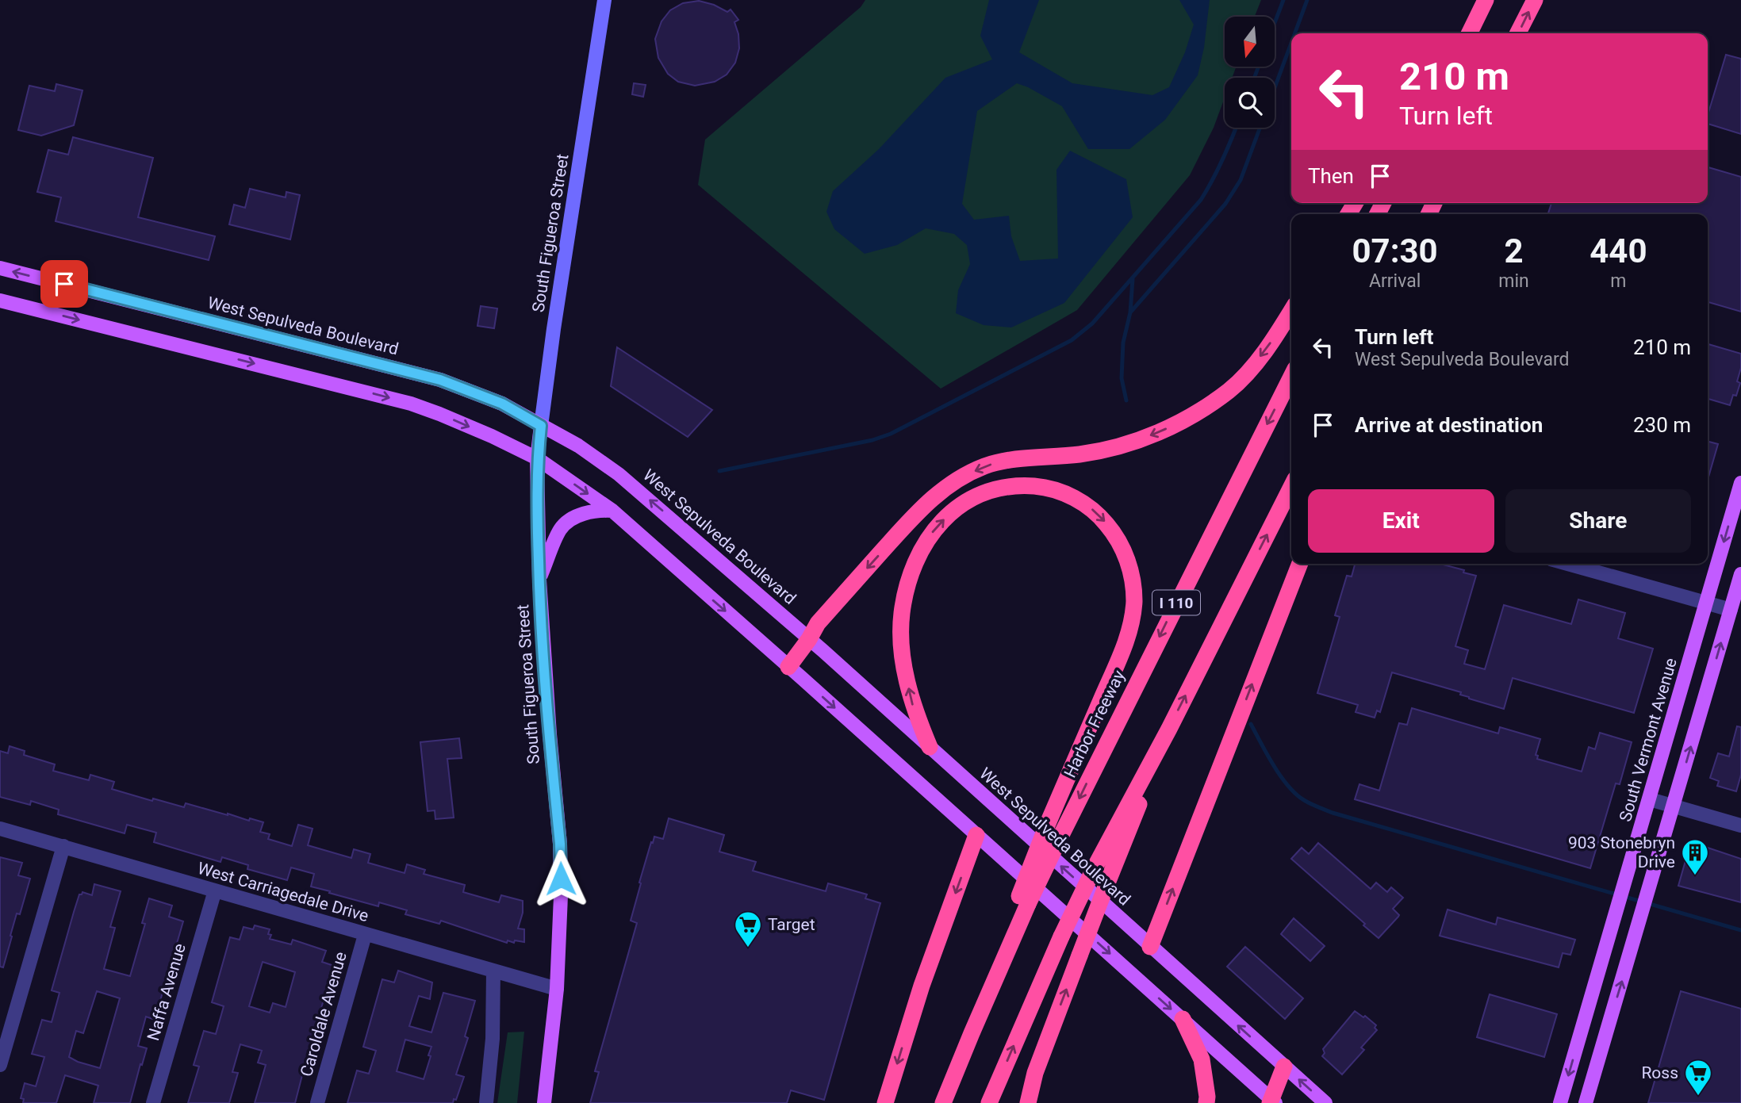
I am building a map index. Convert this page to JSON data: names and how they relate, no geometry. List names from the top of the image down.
{
  "streets": {
    "highway": ["I 110", "Harbor Freeway"],
    "main road": ["South Figueroa Street", "West Sepulveda Boulevard", "South Vermont Avenue"],
    "street": ["West Carriagedale Drive", "Naffa Avenue", "Caroldale Avenue"]
  },
  "crossings": [
    ["South Figueroa Street", "West Sepulveda Boulevard"],
    ["South Figueroa Street", "West Carriagedale Drive"],
    ["West Carriagedale Drive", "Naffa Avenue"],
    ["West Carriagedale Drive", "Caroldale Avenue"]
  ],
  "places": {
    "building": ["903 Stonebryn Drive"],
    "supermarket": ["Target", "Ross"]
  },
  "north": "bottom",
  "page": {
    "turn": ["210 m", "Turn left"],
    "then": "Then",
    "eta": [
      "07:30",
      "Arrival",
      "2",
      "min",
      "440",
      "m"
    ],
    "list": [
      {
        "name": "Turn left",
        "note": "West Sepulveda Boulevard",
        "value": "210 m"
      },
      {
        "name": "Arrive at destination",
        "value": "230 m"
      }
    ],
    "buttons": ["Exit", "Share"]
  }
}
